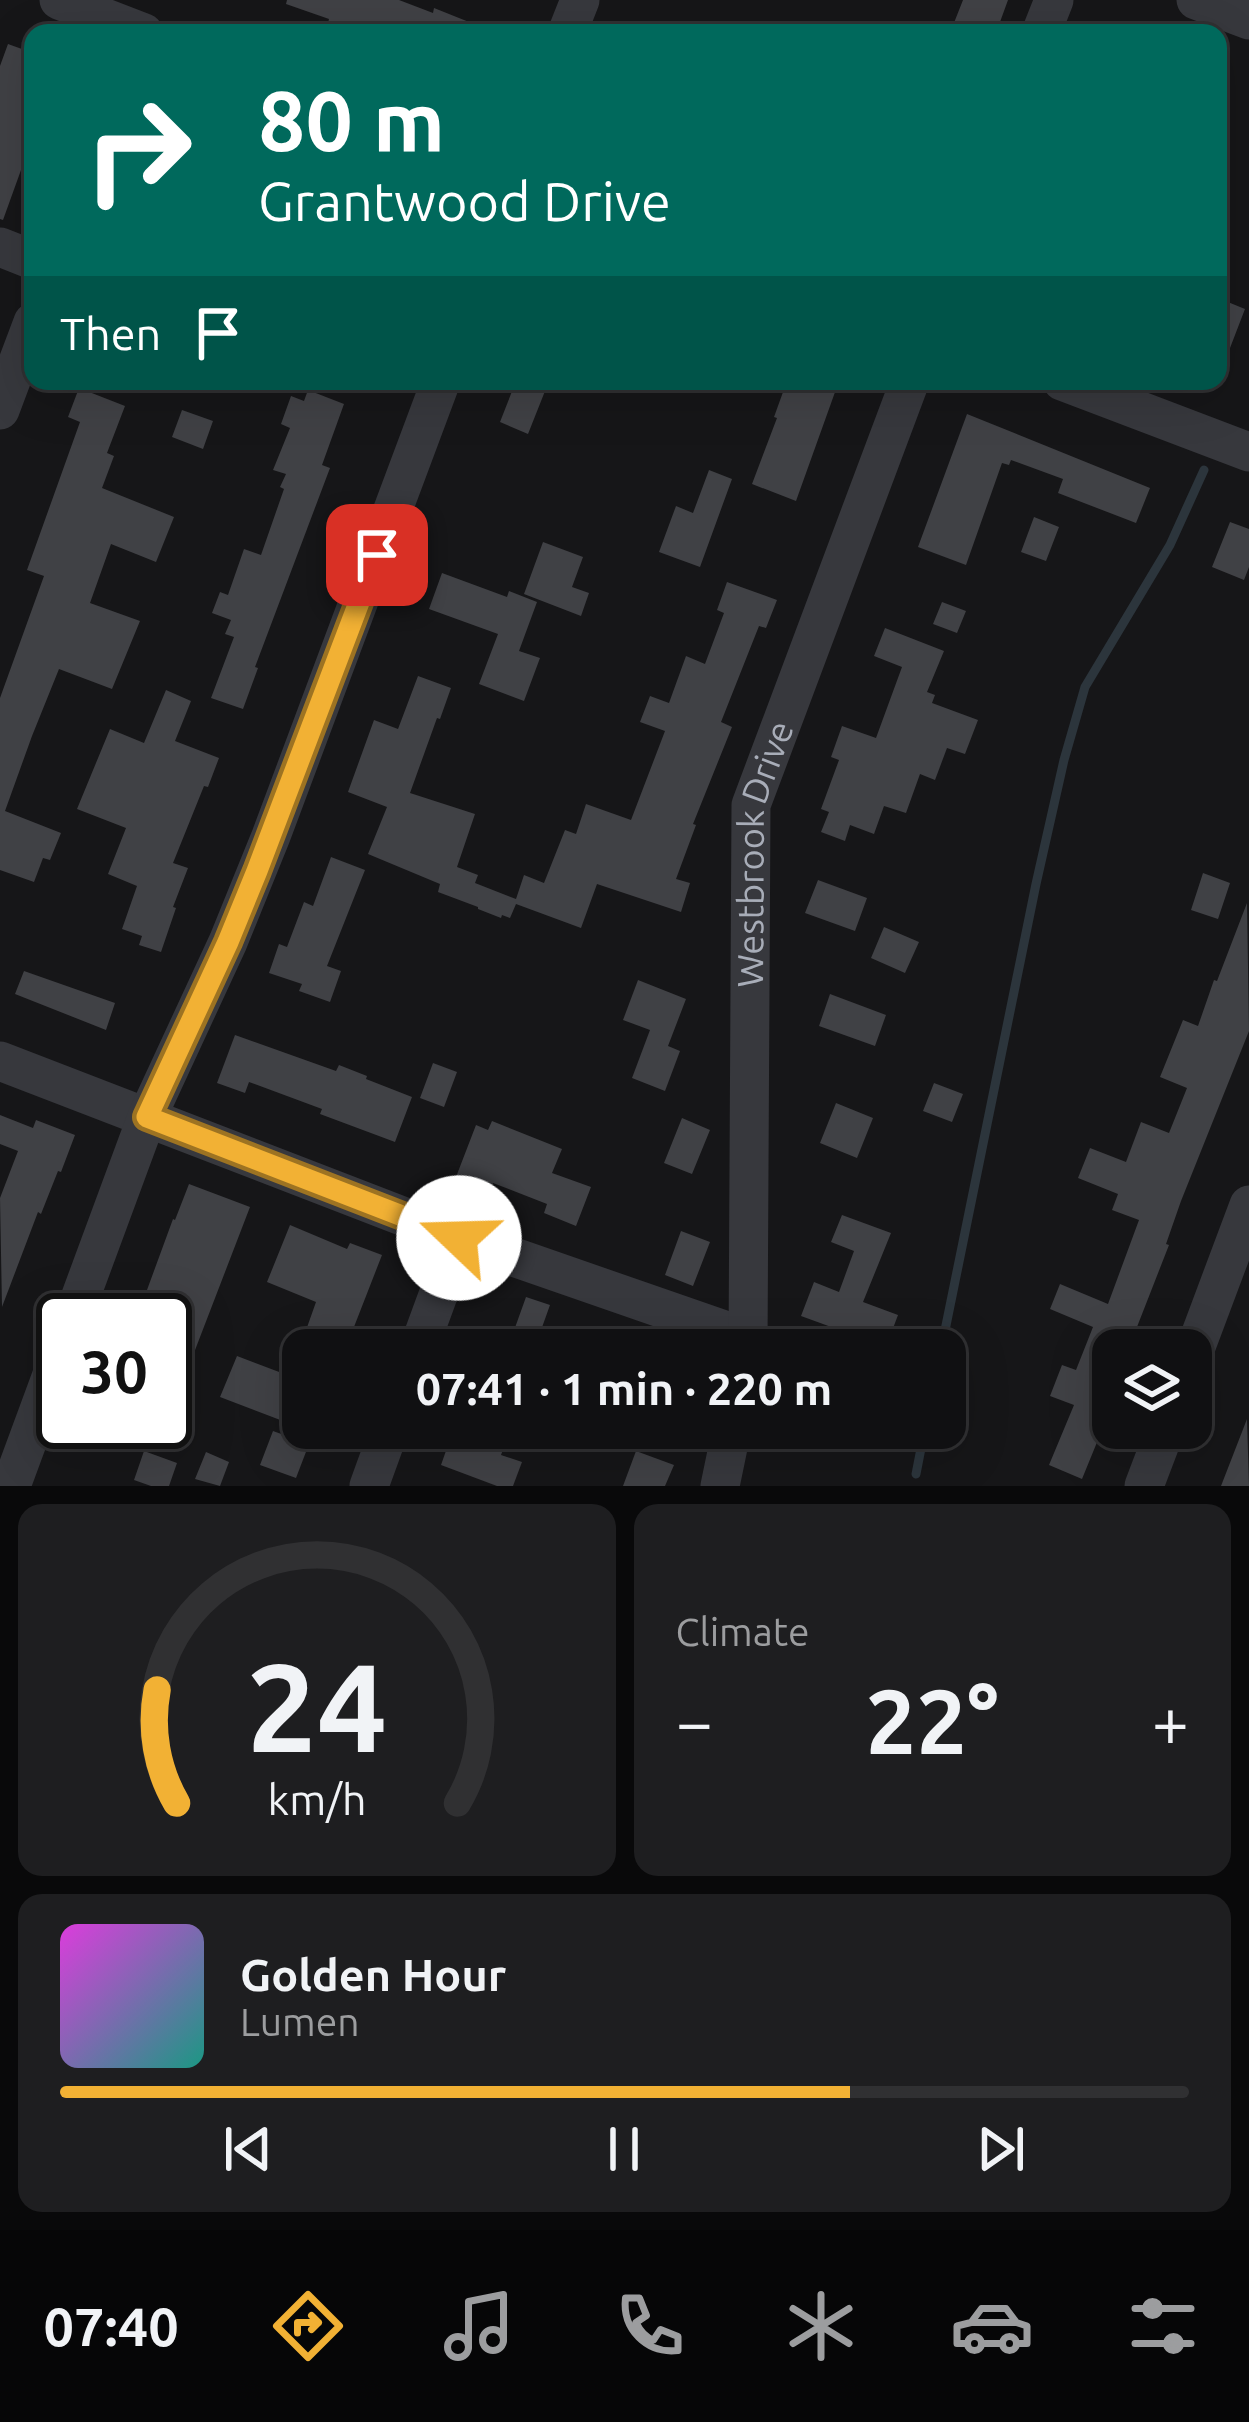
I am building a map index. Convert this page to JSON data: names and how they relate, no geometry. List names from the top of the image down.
{
  "streets": {
    "street": ["Westbrook Drive"]
  },
  "page": {
    "turn": ["80 m", "Grantwood Drive"],
    "then": "Then",
    "limit": "30",
    "trip": "07:41 · 1 min · 220 m",
    "tile": "Climate",
    "heat": ["−", "22°", "+"],
    "song": ["Golden Hour", "Lumen"],
    "tabs": "07:40",
    "gauge": ["24", "km/h"]
  }
}
